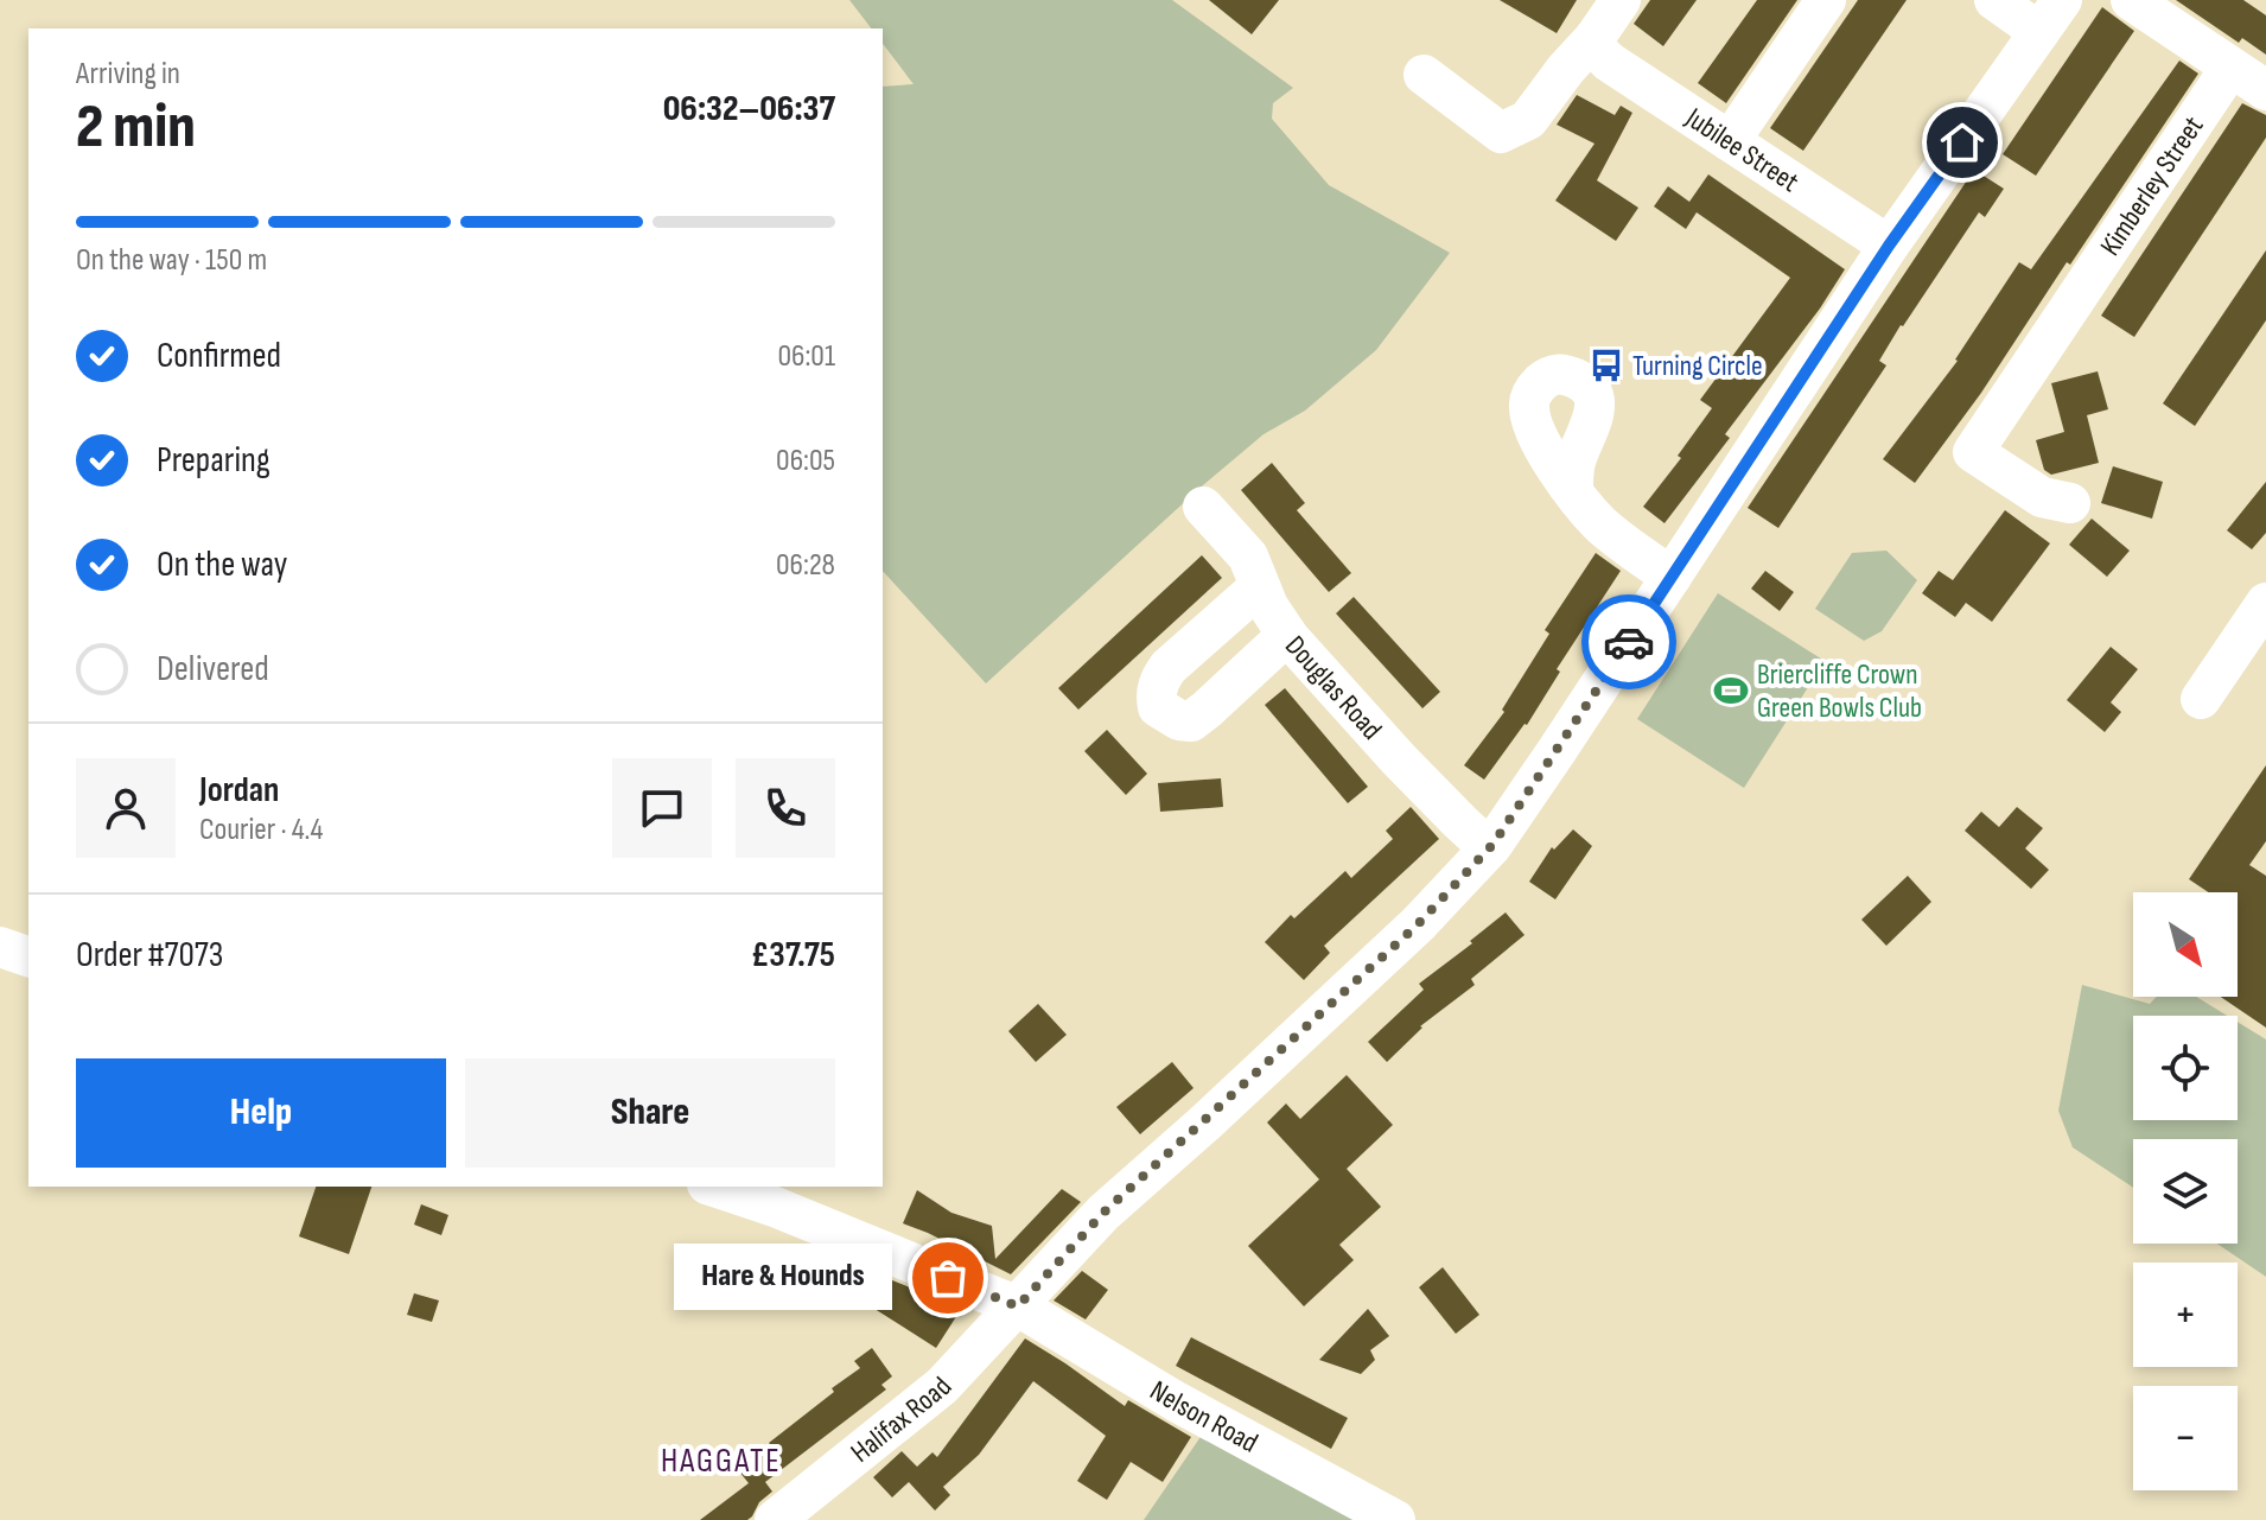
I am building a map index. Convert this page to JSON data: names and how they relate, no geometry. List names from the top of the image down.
{
  "streets": {
    "street": [
      "Jubilee Street",
      "Kimberley Street",
      "Douglas Road",
      "Nelson Road",
      "Halifax Road"
    ]
  },
  "crossings": [
    ["Jubilee Street", "Halifax Road"],
    ["Douglas Road", "Halifax Road"],
    ["Nelson Road", "Halifax Road"]
  ],
  "districts": ["HAGGATE"],
  "places": {
    "bus stop": ["Turning Circle"],
    "sports": ["Briercliffe Crown Green Bowls Club"],
    "other": ["Hare & Hounds"]
  },
  "north": "bottom right",
  "page": {
    "heading": ["2 min", "Arriving in", "06:32–06:37"],
    "panel": [
      "Jordan",
      "Courier · 4.4",
      "Order #7073",
      "£37.75"
    ],
    "bar": "On the way · 150 m",
    "list": [
      ["Confirmed", "06:01"],
      ["Preparing", "06:05"],
      ["On the way", "06:28"],
      "Delivered"
    ],
    "map_buttons": ["+", "−"],
    "buttons": ["Help", "Share"],
    "bubble": "Hare & Hounds"
  }
}
